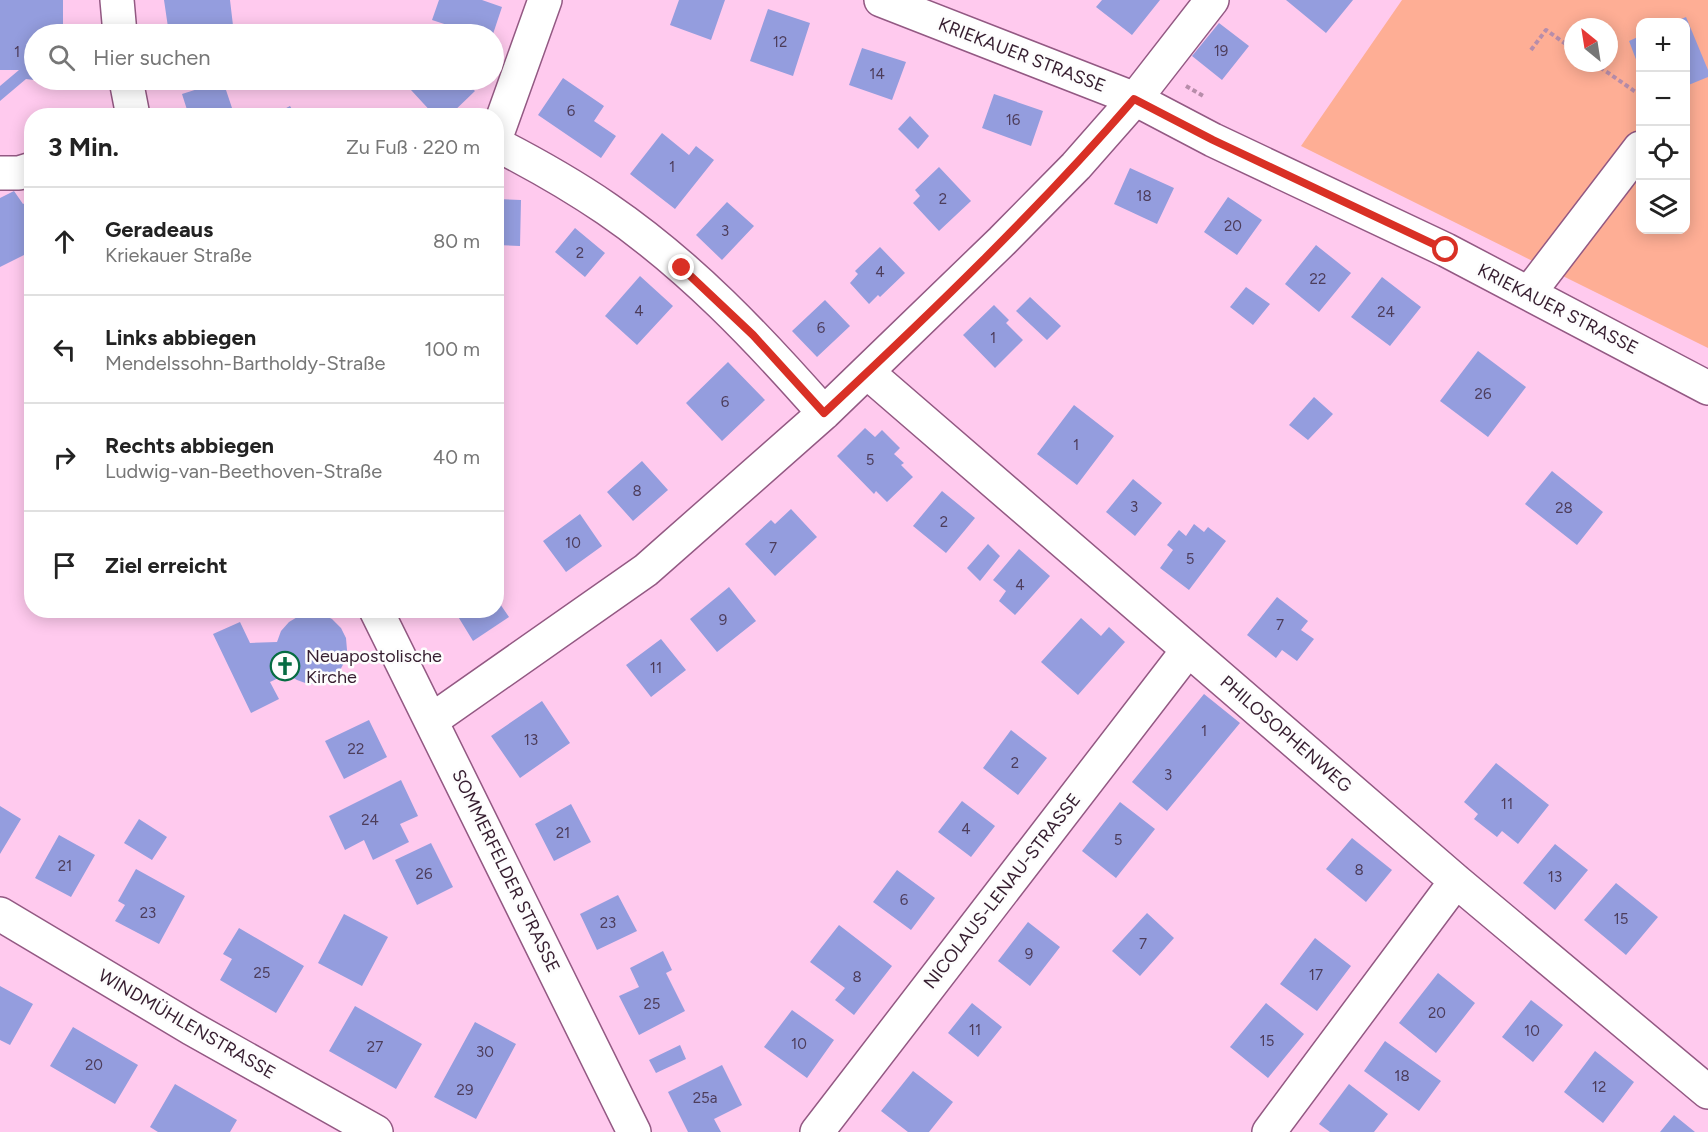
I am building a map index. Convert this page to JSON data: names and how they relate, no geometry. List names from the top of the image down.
{
  "streets": {
    "street": [
      "KRIEKAUER STRASSE",
      "PHILOSOPHENWEG",
      "SOMMERFELDER STRASSE",
      "NICOLAUS-LENAU-STRASSE",
      "WINDMÜHLENSTRASSE"
    ]
  },
  "crossings": [
    ["PHILOSOPHENWEG", "NICOLAUS-LENAU-STRASSE"]
  ],
  "places": {
    "church": ["Neuapostolische Kirche"]
  },
  "house_numbers": [
    "12",
    "19",
    "1",
    "14",
    "6",
    "16",
    "1",
    "18",
    "2",
    "20",
    "3",
    "2",
    "4",
    "22",
    "4",
    "24",
    "6",
    "1",
    "26",
    "6",
    "1",
    "5",
    "8",
    "3",
    "28",
    "2",
    "10",
    "7",
    "5",
    "4",
    "9",
    "7",
    "11",
    "1",
    "13",
    "22",
    "2",
    "3",
    "11",
    "24",
    "4",
    "21",
    "5",
    "21",
    "8",
    "26",
    "13",
    "6",
    "23",
    "15",
    "23",
    "7",
    "9",
    "25",
    "17",
    "8",
    "25",
    "20",
    "11",
    "10",
    "15",
    "10",
    "27",
    "30",
    "20",
    "18",
    "12",
    "29",
    "25a"
  ],
  "north": "top left",
  "page": {
    "map_buttons": ["+", "−"],
    "search": "Hier suchen",
    "heading": ["3 Min.", "Zu Fuß · 220 m"],
    "list": [
      ["Geradeaus", "Kriekauer Straße", "80 m"],
      ["Links abbiegen", "Mendelssohn-Bartholdy-Straße", "100 m"],
      ["Rechts abbiegen", "Ludwig-van-Beethoven-Straße", "40 m"],
      "Ziel erreicht"
    ]
  }
}
